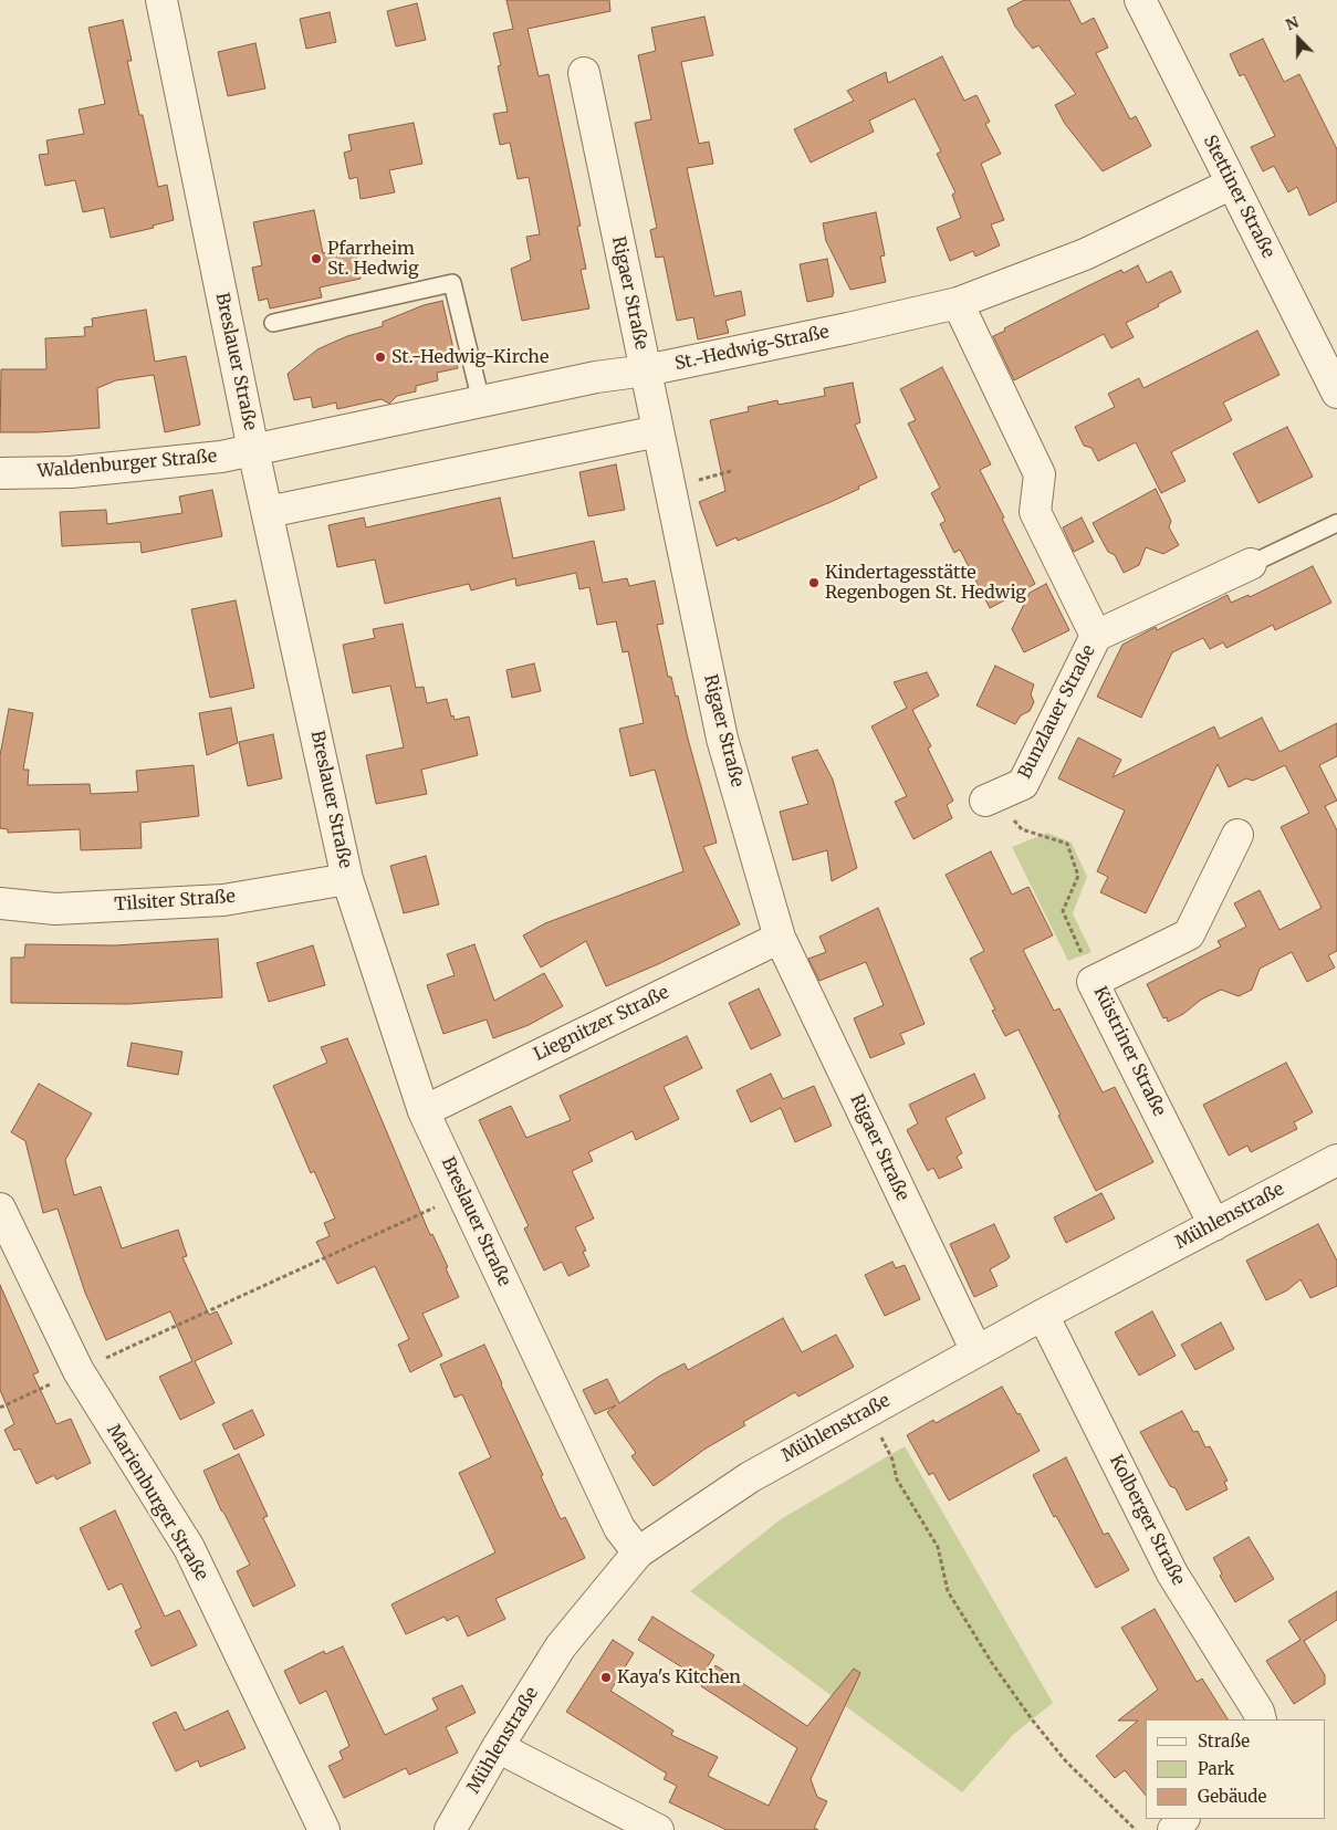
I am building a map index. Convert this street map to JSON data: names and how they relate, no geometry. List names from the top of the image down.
{
  "streets": {
    "street": [
      "Stettiner Straße",
      "Rigaer Straße",
      "St.-Hedwig-Straße",
      "Breslauer Straße",
      "Waldenburger Straße",
      "Bunzlauer Straße",
      "Tilsiter Straße",
      "Liegnitzer Straße",
      "Küstriner Straße",
      "Mühlenstraße",
      "Marienburger Straße",
      "Kolberger Straße"
    ]
  },
  "crossings": [
    ["Stettiner Straße", "St.-Hedwig-Straße"],
    ["Rigaer Straße", "St.-Hedwig-Straße"],
    ["Rigaer Straße", "Liegnitzer Straße"],
    ["Rigaer Straße", "Mühlenstraße"],
    ["St.-Hedwig-Straße", "Breslauer Straße"],
    ["St.-Hedwig-Straße", "Waldenburger Straße"],
    ["St.-Hedwig-Straße", "Bunzlauer Straße"],
    ["Breslauer Straße", "Waldenburger Straße"],
    ["Breslauer Straße", "Tilsiter Straße"],
    ["Breslauer Straße", "Liegnitzer Straße"],
    ["Breslauer Straße", "Mühlenstraße"],
    ["Küstriner Straße", "Mühlenstraße"],
    ["Mühlenstraße", "Kolberger Straße"]
  ],
  "places": [
    "Pfarrheim St. Hedwig",
    "St.-Hedwig-Kirche",
    "Kindertagesstätte Regenbogen St. Hedwig",
    "Kaya's Kitchen"
  ],
  "legend": ["Straße", "Park", "Gebäude"],
  "north": "top"
}
